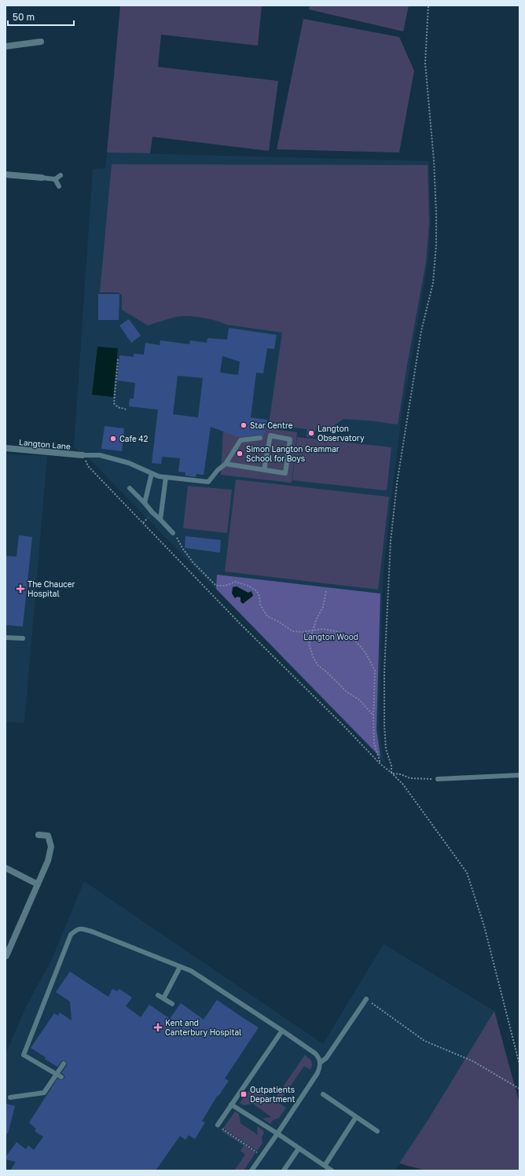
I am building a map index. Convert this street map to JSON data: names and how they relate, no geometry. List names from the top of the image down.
{
  "streets": {
    "street": ["Langton Lane"]
  },
  "parks": ["Langton Wood"],
  "places": {
    "other": [
      "Star Centre",
      "Langton Observatory",
      "Cafe 42",
      "Simon Langton Grammar School for Boys"
    ],
    "health": ["The Chaucer Hospital", "Kent and Canterbury Hospital"],
    "transit": ["Outpatients Department"]
  },
  "scale_bar": "50 m"
}
